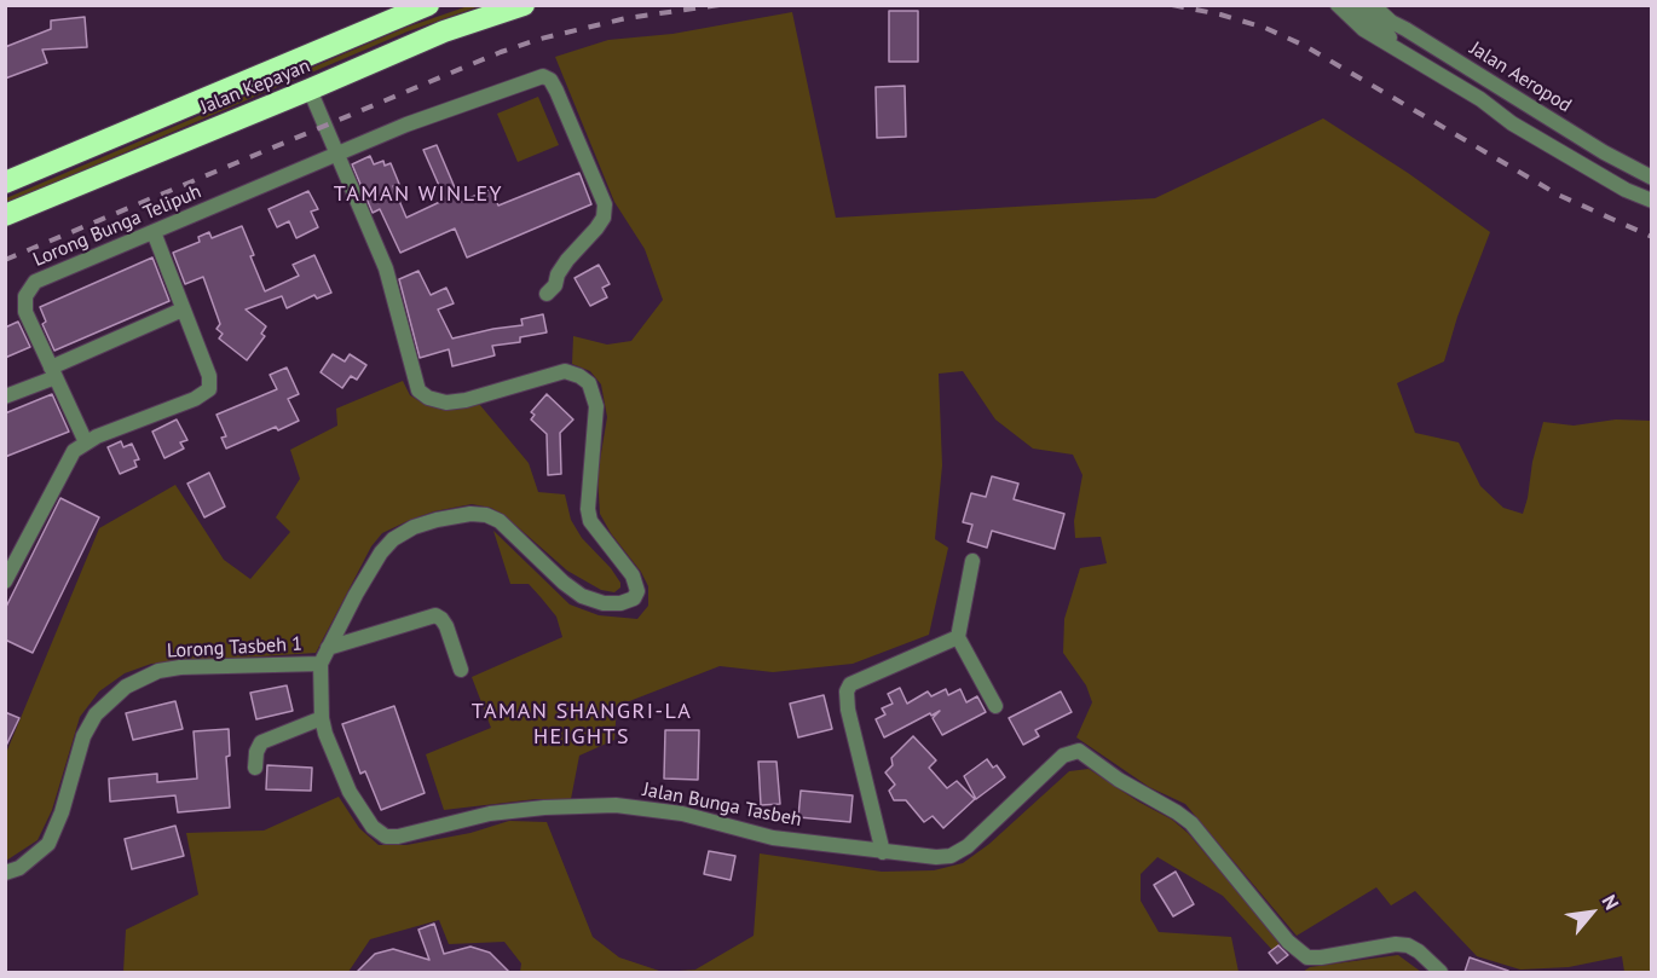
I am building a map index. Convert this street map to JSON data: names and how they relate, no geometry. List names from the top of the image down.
{
  "streets": {
    "highway": ["Jalan Kepayan"],
    "street": [
      "Jalan Aeropod",
      "Lorong Bunga Telipuh",
      "Lorong Tasbeh 1",
      "Jalan Bunga Tasbeh"
    ]
  },
  "crossings": [
    ["Jalan Kepayan", "Jalan Bunga Tasbeh"],
    ["Lorong Bunga Telipuh", "Jalan Bunga Tasbeh"],
    ["Lorong Tasbeh 1", "Jalan Bunga Tasbeh"]
  ],
  "districts": ["TAMAN WINLEY", "TAMAN SHANGRI-LA HEIGHTS"],
  "north": "top right"
}
